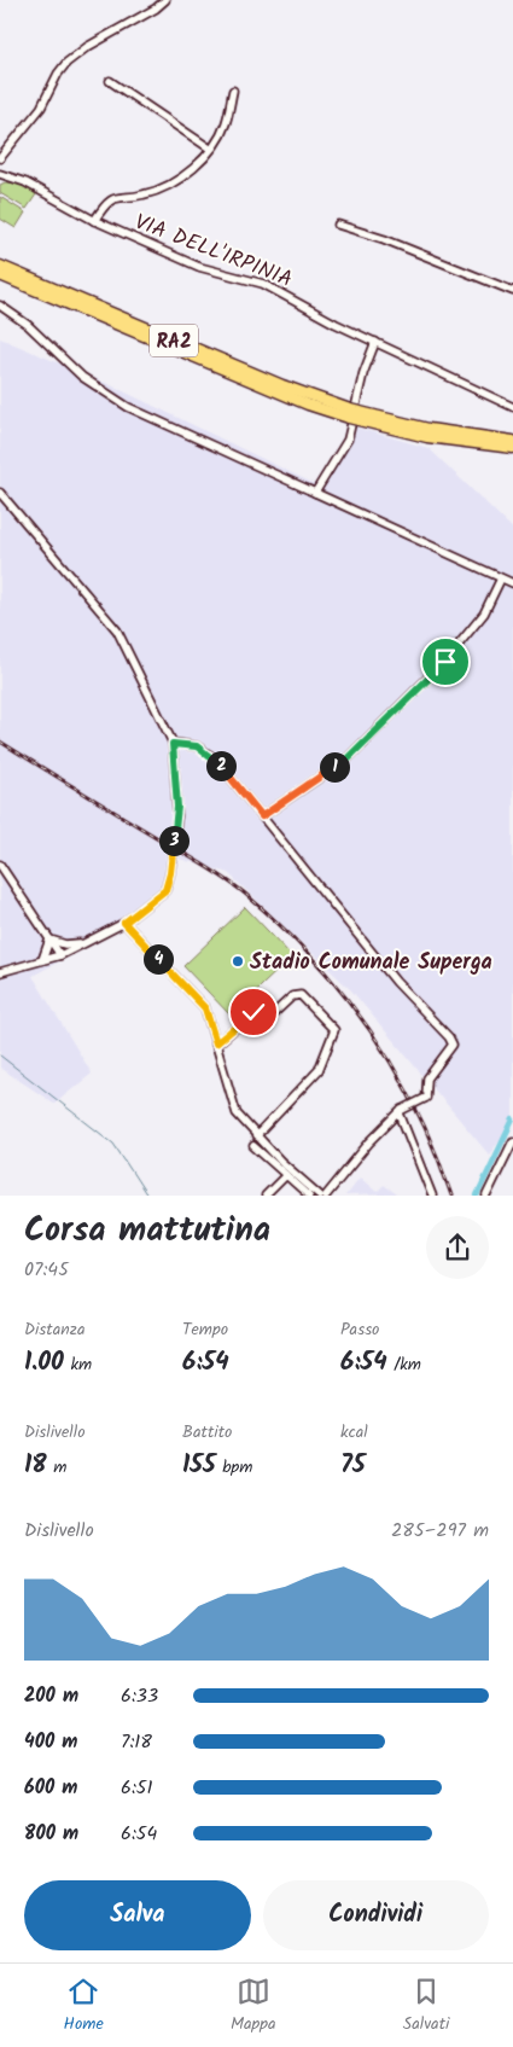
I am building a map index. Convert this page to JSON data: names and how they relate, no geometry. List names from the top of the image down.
{
  "streets": {
    "highway": ["RA2"],
    "street": ["VIA DELL'IRPINIA"]
  },
  "places": ["Stadio Comunale Superga"],
  "page": {
    "pins": [
      "2",
      "1",
      "3",
      "4"
    ],
    "heading": ["Corsa mattutina", "07:45"],
    "stats": [
      ["Distanza", "1.00 km"],
      ["Tempo", "6:54"],
      ["Passo", "6:54 /km"],
      ["Dislivello", "18 m"],
      ["Battito", "155 bpm"],
      ["kcal", "75"]
    ],
    "chart": ["Dislivello", "285–297 m"],
    "list": [
      {
        "name": "200 m",
        "note": "6:33"
      },
      {
        "name": "400 m",
        "note": "7:18"
      },
      {
        "name": "600 m",
        "note": "6:51"
      },
      {
        "name": "800 m",
        "note": "6:54"
      }
    ],
    "buttons": ["Salva", "Condividi"],
    "tabs": ["Home", "Mappa", "Salvati"]
  }
}
